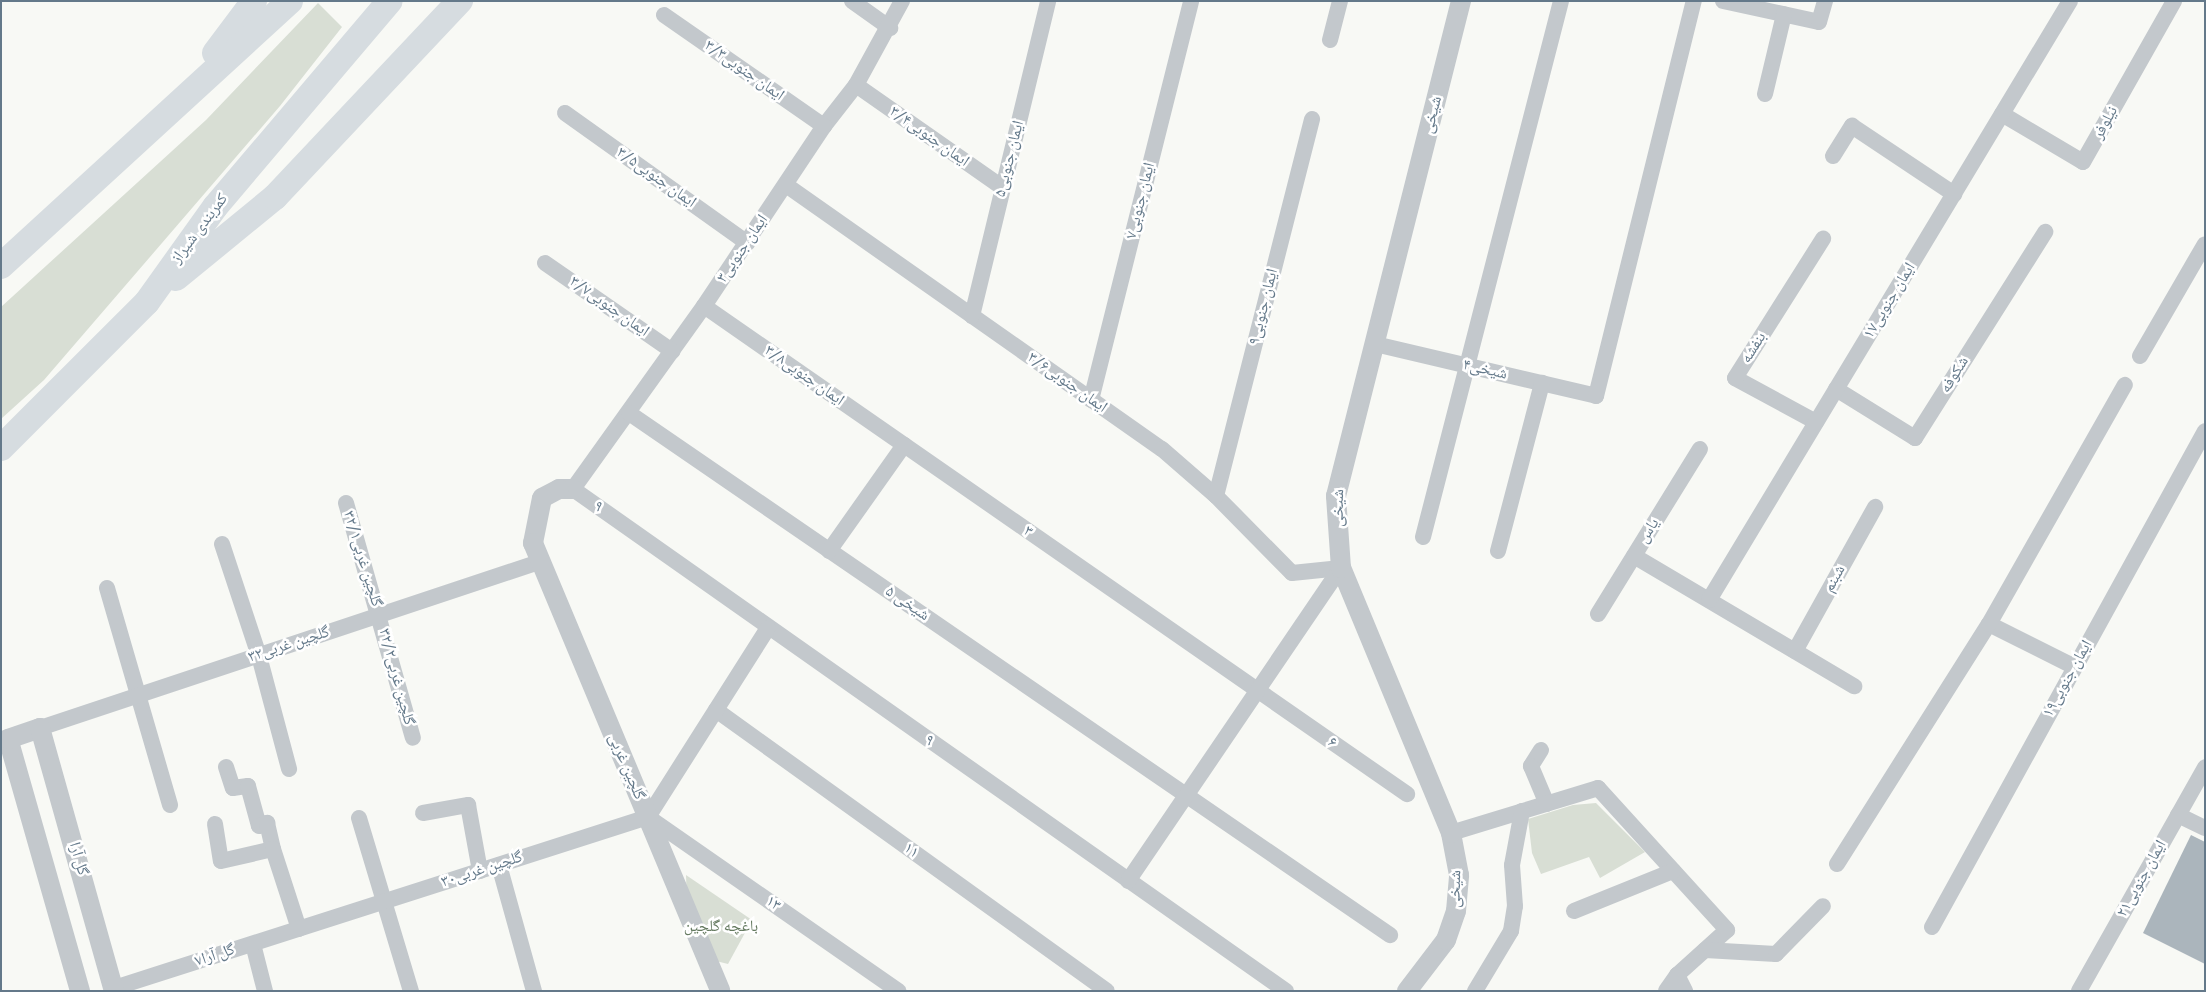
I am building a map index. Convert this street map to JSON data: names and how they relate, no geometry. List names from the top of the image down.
{
  "streets": {
    "highway": ["کمربندی شیراز"],
    "street": [
      "ایمان جنوبی۳/۳",
      "شیخی",
      "نیلوفر",
      "ایمان جنوبی۳/۴",
      "ایمان جنوبی۵",
      "ایمان جنوبی۳/۵",
      "ایمان جنوبی۷",
      "ایمان جنوبی۳",
      "ایمان جنوبی۱۷",
      "ایمان جنوبی۳/۷",
      "ایمان جنوبی۹",
      "بنفشه",
      "شیخی۴",
      "شکوفه",
      "ایمان جنوبی۳/۸",
      "ایمان جنوبی۳/۶",
      "۹",
      "یاس",
      "۳",
      "گلچین غربی۳۲/۱",
      "شبنم",
      "شیخی ۵",
      "گلچین غربی۳۲",
      "گلچین غربی۳۲/۲",
      "ایمان جنوبی۱۹",
      "۶",
      "گلچین غربی",
      "۱۱",
      "گل آرا",
      "گلچین غربی۳۰",
      "ایمان جنوبی۲۱",
      "۱۳",
      "گل آرا۷"
    ]
  },
  "crossings": [
    ["ایمان جنوبی۳/۳", "ایمان جنوبی۳"],
    ["شیخی", "شیخی۴"],
    ["شیخی", "ایمان جنوبی۳/۶"],
    ["نیلوفر", "ایمان جنوبی۱۷"],
    ["ایمان جنوبی۳/۴", "ایمان جنوبی۵"],
    ["ایمان جنوبی۳/۴", "ایمان جنوبی۳"],
    ["ایمان جنوبی۵", "ایمان جنوبی۳/۶"],
    ["ایمان جنوبی۳/۵", "ایمان جنوبی۳"],
    ["ایمان جنوبی۷", "ایمان جنوبی۳/۶"],
    ["ایمان جنوبی۳", "ایمان جنوبی۳/۷"],
    ["ایمان جنوبی۳", "ایمان جنوبی۳/۸"],
    ["ایمان جنوبی۳", "ایمان جنوبی۳/۶"],
    ["ایمان جنوبی۳", "۹"],
    ["ایمان جنوبی۳", "شیخی ۵"],
    ["ایمان جنوبی۳", "گلچین غربی"],
    ["ایمان جنوبی۱۷", "بنفشه"],
    ["ایمان جنوبی۱۷", "شکوفه"],
    ["ایمان جنوبی۹", "ایمان جنوبی۳/۶"],
    ["ایمان جنوبی۳/۸", "۳"],
    ["۹", "گلچین غربی"],
    ["۳", "۶"],
    ["گلچین غربی۳۲/۱", "گلچین غربی۳۲"],
    ["گلچین غربی۳۲/۱", "گلچین غربی۳۲/۲"],
    ["گلچین غربی۳۲", "گلچین غربی۳۲/۲"],
    ["گلچین غربی۳۲", "گلچین غربی"],
    ["گلچین غربی۳۲", "گل آرا"],
    ["گلچین غربی", "گلچین غربی۳۰"],
    ["گلچین غربی", "۱۳"],
    ["گل آرا", "گل آرا۷"],
    ["گلچین غربی۳۰", "۱۳"],
    ["گلچین غربی۳۰", "گل آرا۷"]
  ],
  "parks": ["باغچه گلچین"]
}
